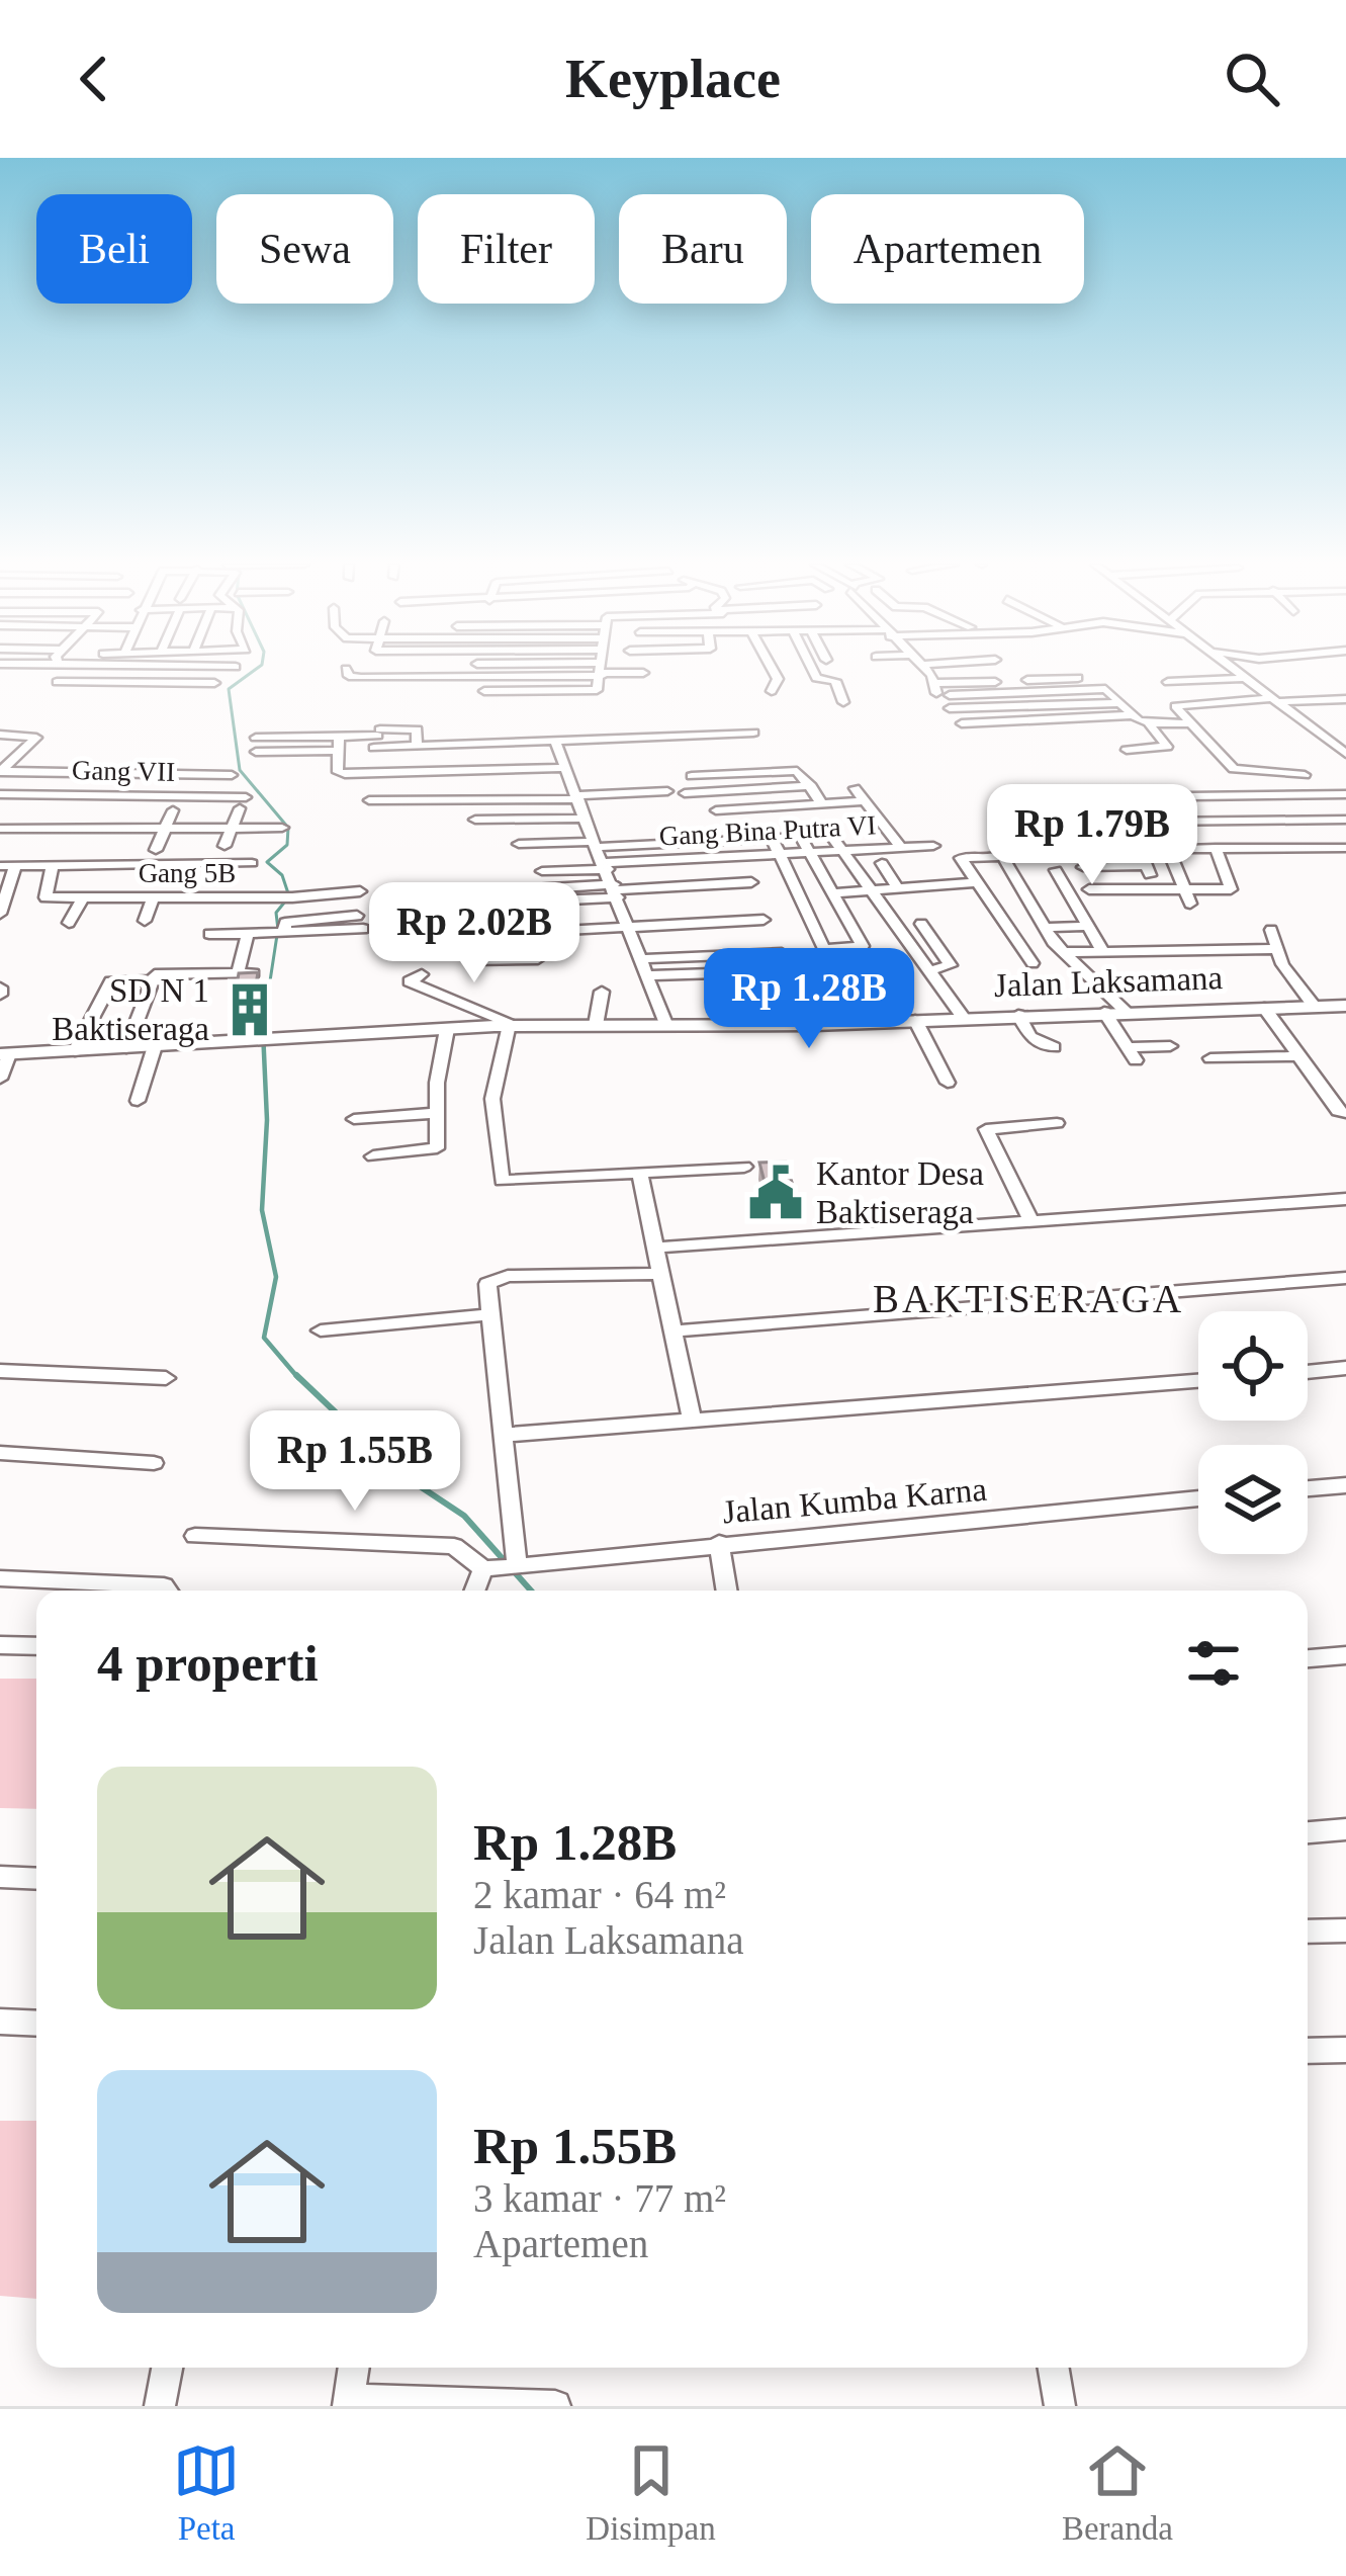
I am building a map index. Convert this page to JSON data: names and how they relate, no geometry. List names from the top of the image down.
{
  "streets": {
    "main road": ["Jalan Laksamana"],
    "street": [
      "Gang VII",
      "Gang Bina Putra VI",
      "Gang 5B",
      "Jalan Kumba Karna"
    ]
  },
  "districts": ["BAKTISERAGA"],
  "places": {
    "building": ["SD N 1 Baktiseraga"],
    "public building": ["Kantor Desa Baktiseraga"]
  },
  "page": {
    "header": "Keyplace",
    "chip": [
      "Beli",
      "Sewa",
      "Filter",
      "Baru",
      "Apartemen"
    ],
    "price": [
      "Rp 1.79B",
      "Rp 2.02B",
      "Rp 1.28B",
      "Rp 1.55B"
    ],
    "heading": "4 properti",
    "list": [
      {
        "name": "Rp 1.28B",
        "note": "2 kamar · 64 m² · Jalan Laksamana"
      },
      {
        "name": "Rp 1.55B",
        "note": "3 kamar · 77 m² · Apartemen"
      }
    ],
    "tabs": ["Peta", "Disimpan", "Beranda"]
  }
}
